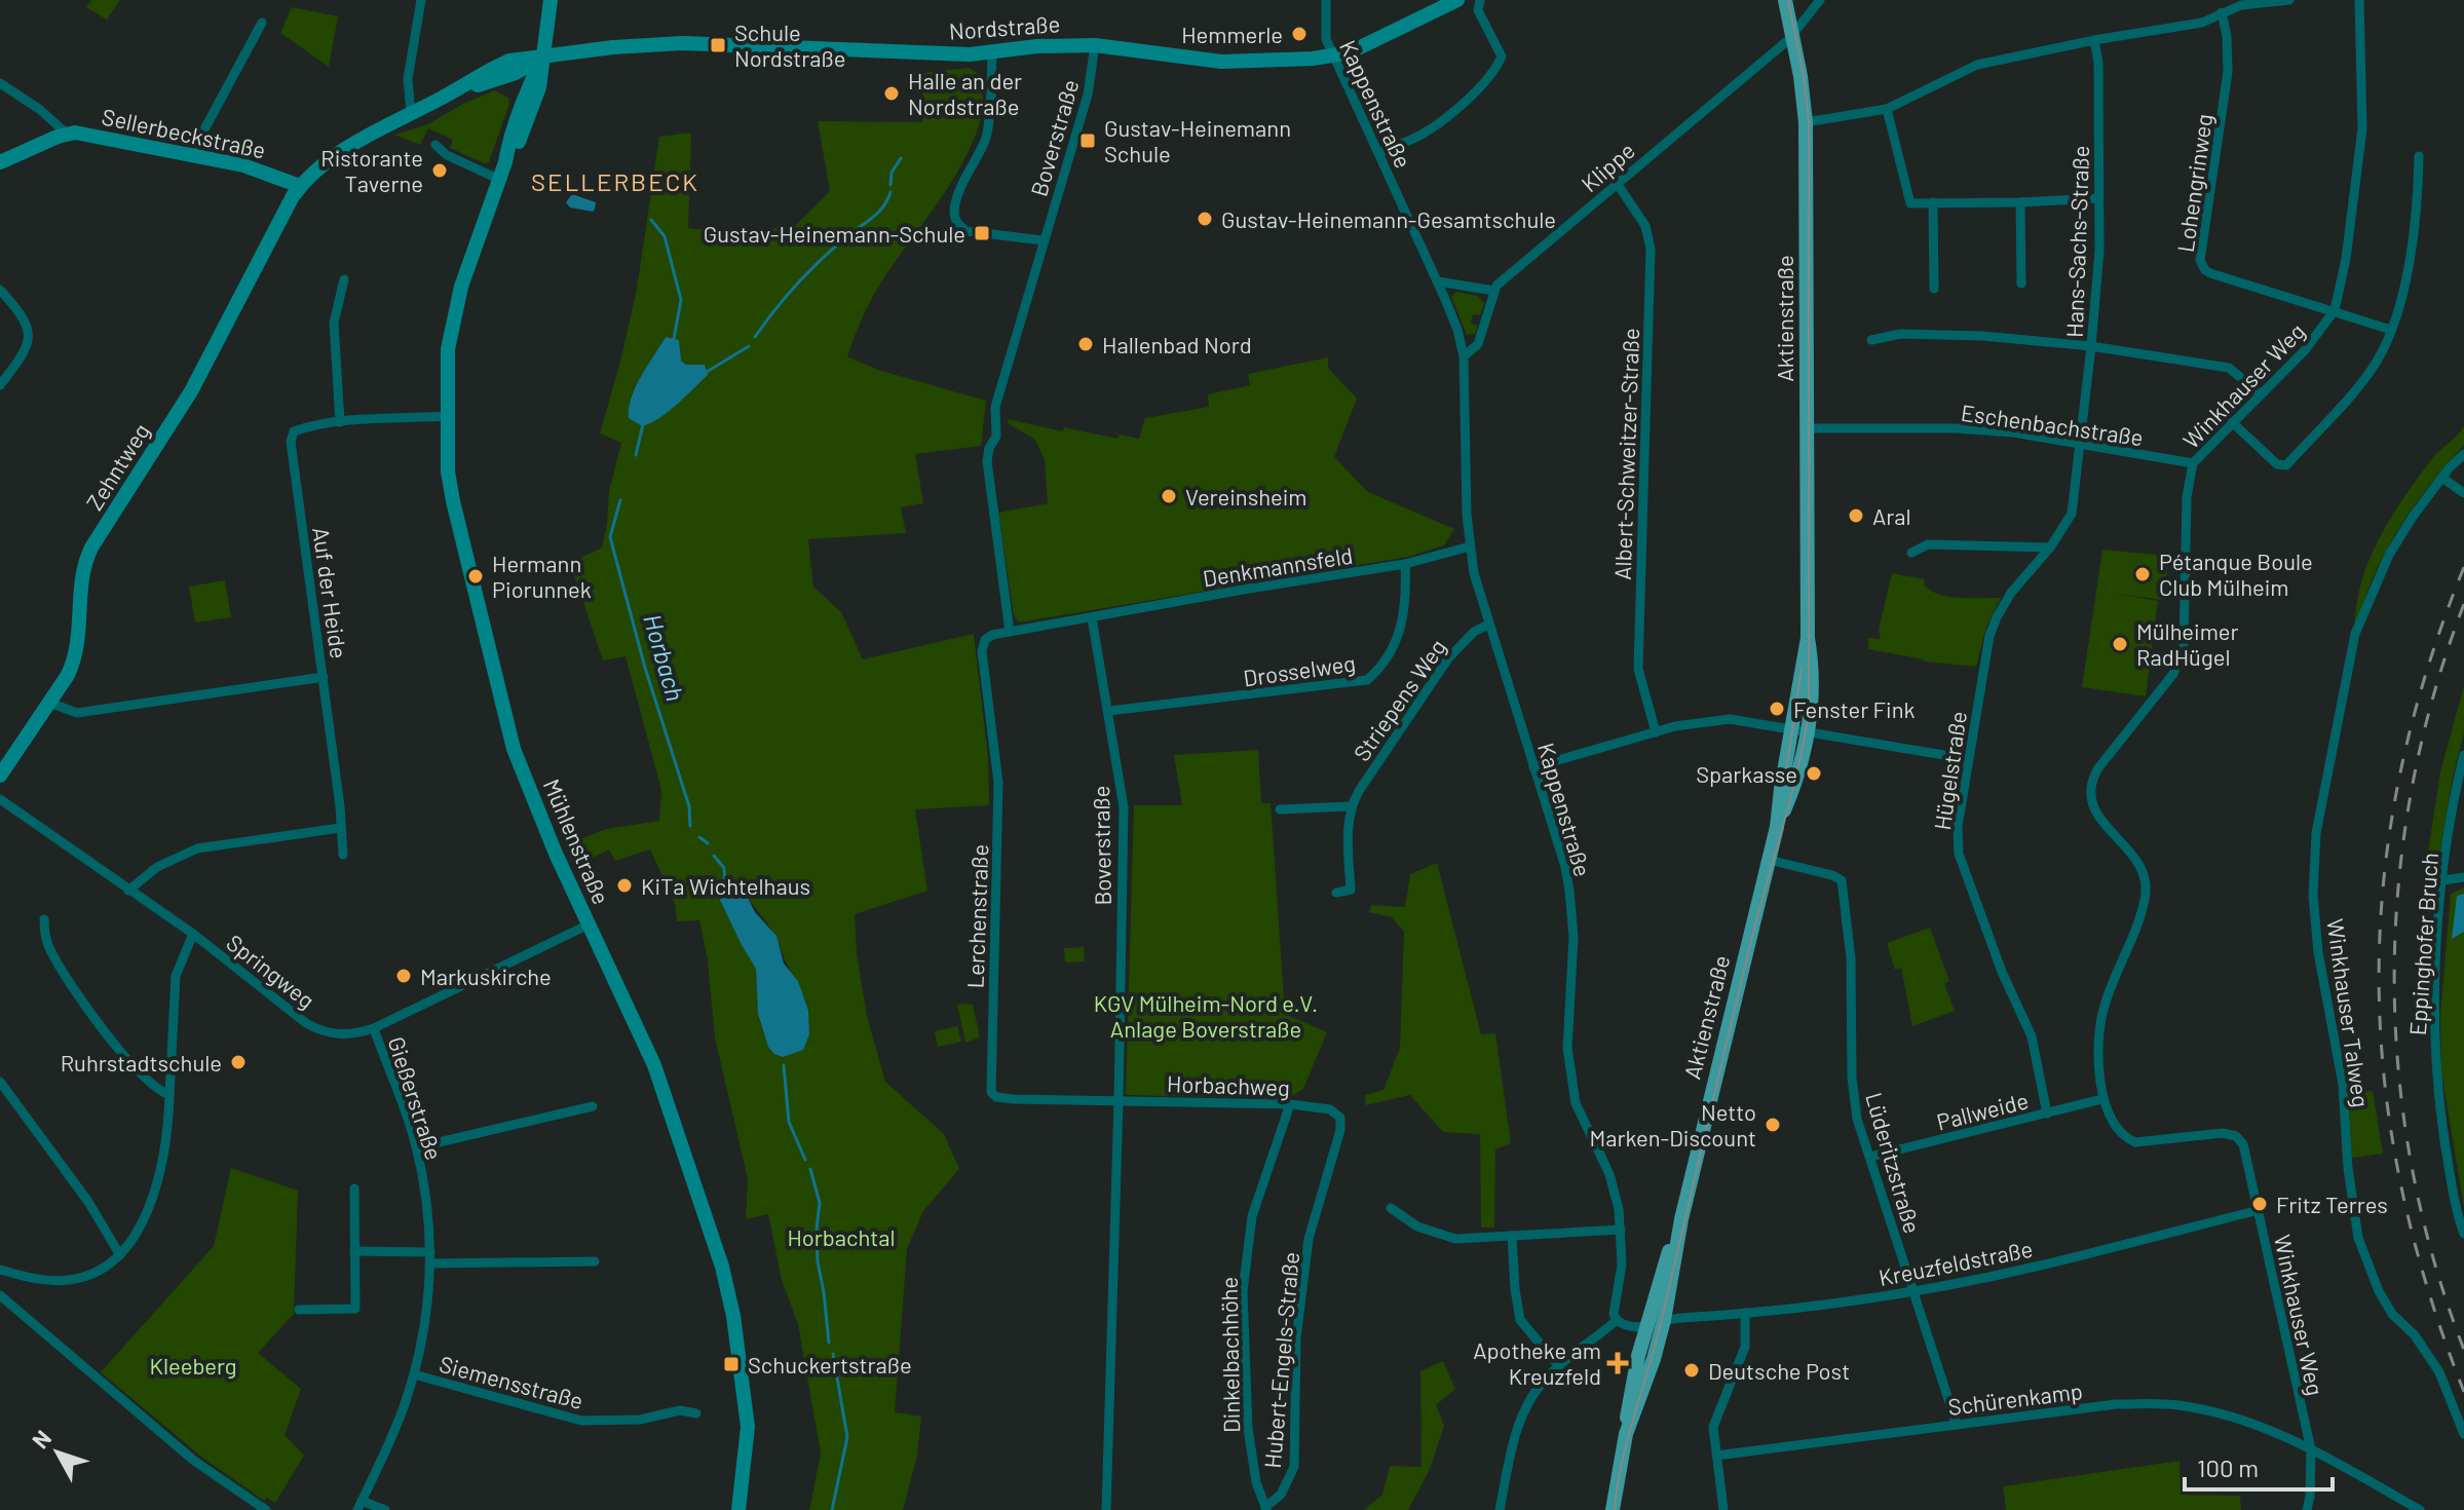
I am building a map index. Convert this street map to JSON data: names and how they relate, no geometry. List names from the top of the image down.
{
  "streets": {
    "main road": ["Aktienstraße"],
    "street": [
      "Nordstraße",
      "Kappenstraße",
      "Sellerbeckstraße",
      "Boverstraße",
      "Klippe",
      "Lohengrinweg",
      "Hans-Sachs-Straße",
      "Winkhauser Weg",
      "Eschenbachstraße",
      "Albert-Schweitzer-Straße",
      "Zehntweg",
      "Denkmannsfeld",
      "Auf der Heide",
      "Drosselweg",
      "Striepens Weg",
      "Hügelstraße",
      "Mühlenstraße",
      "Lerchenstraße",
      "Eppinghofer Bruch",
      "Springweg",
      "Winkhauser Talweg",
      "Horbachweg",
      "Gießerstraße",
      "Pallweide",
      "Lüderitzstraße",
      "Kreuzfeldstraße",
      "Dinkelbachhöhe",
      "Hubert-Engels-Straße",
      "Siemensstraße",
      "Schürenkamp"
    ]
  },
  "crossings": [
    ["Nordstraße", "Kappenstraße"],
    ["Nordstraße", "Boverstraße"],
    ["Nordstraße", "Mühlenstraße"],
    ["Kappenstraße", "Denkmannsfeld"],
    ["Kappenstraße", "Striepens Weg"],
    ["Kappenstraße", "Kreuzfeldstraße"],
    ["Sellerbeckstraße", "Zehntweg"],
    ["Boverstraße", "Denkmannsfeld"],
    ["Boverstraße", "Drosselweg"],
    ["Boverstraße", "Lerchenstraße"],
    ["Boverstraße", "Horbachweg"],
    ["Klippe", "Aktienstraße"],
    ["Klippe", "Albert-Schweitzer-Straße"],
    ["Lohengrinweg", "Winkhauser Weg"],
    ["Hans-Sachs-Straße", "Eschenbachstraße"],
    ["Hans-Sachs-Straße", "Hügelstraße"],
    ["Aktienstraße", "Eschenbachstraße"],
    ["Aktienstraße", "Lüderitzstraße"],
    ["Aktienstraße", "Kreuzfeldstraße"],
    ["Winkhauser Weg", "Eschenbachstraße"],
    ["Winkhauser Weg", "Pallweide"],
    ["Winkhauser Weg", "Kreuzfeldstraße"],
    ["Winkhauser Weg", "Schürenkamp"],
    ["Eschenbachstraße", "Hügelstraße"],
    ["Zehntweg", "Auf der Heide"],
    ["Denkmannsfeld", "Drosselweg"],
    ["Auf der Heide", "Mühlenstraße"],
    ["Hügelstraße", "Pallweide"],
    ["Mühlenstraße", "Springweg"],
    ["Lerchenstraße", "Horbachweg"],
    ["Springweg", "Gießerstraße"],
    ["Horbachweg", "Dinkelbachhöhe"],
    ["Horbachweg", "Hubert-Engels-Straße"],
    ["Gießerstraße", "Siemensstraße"],
    ["Pallweide", "Lüderitzstraße"],
    ["Lüderitzstraße", "Kreuzfeldstraße"],
    ["Lüderitzstraße", "Schürenkamp"],
    ["Dinkelbachhöhe", "Hubert-Engels-Straße"]
  ],
  "districts": ["SELLERBECK"],
  "water": ["Horbach"],
  "parks": ["KGV Mülheim-Nord e.V. Anlage Boverstraße", "Horbachtal", "Kleeberg"],
  "places": {
    "other": [
      "Hemmerle",
      "Halle an der Nordstraße",
      "Ristorante Taverne",
      "Gustav-Heinemann-Gesamtschule",
      "Hallenbad Nord",
      "Vereinsheim",
      "Aral",
      "Pétanque Boule Club Mülheim",
      "Hermann Piorunnek",
      "Mülheimer RadHügel",
      "Fenster Fink",
      "Sparkasse",
      "KiTa Wichtelhaus",
      "Markuskirche",
      "Ruhrstadtschule",
      "Netto Marken-Discount",
      "Fritz Terres",
      "Deutsche Post"
    ],
    "transit": [
      "Schule Nordstraße",
      "Gustav-Heinemann Schule",
      "Gustav-Heinemann-Schule",
      "Schuckertstraße"
    ],
    "health": ["Apotheke am Kreuzfeld"]
  },
  "scale_bar": "100 m",
  "north": "top left"
}
